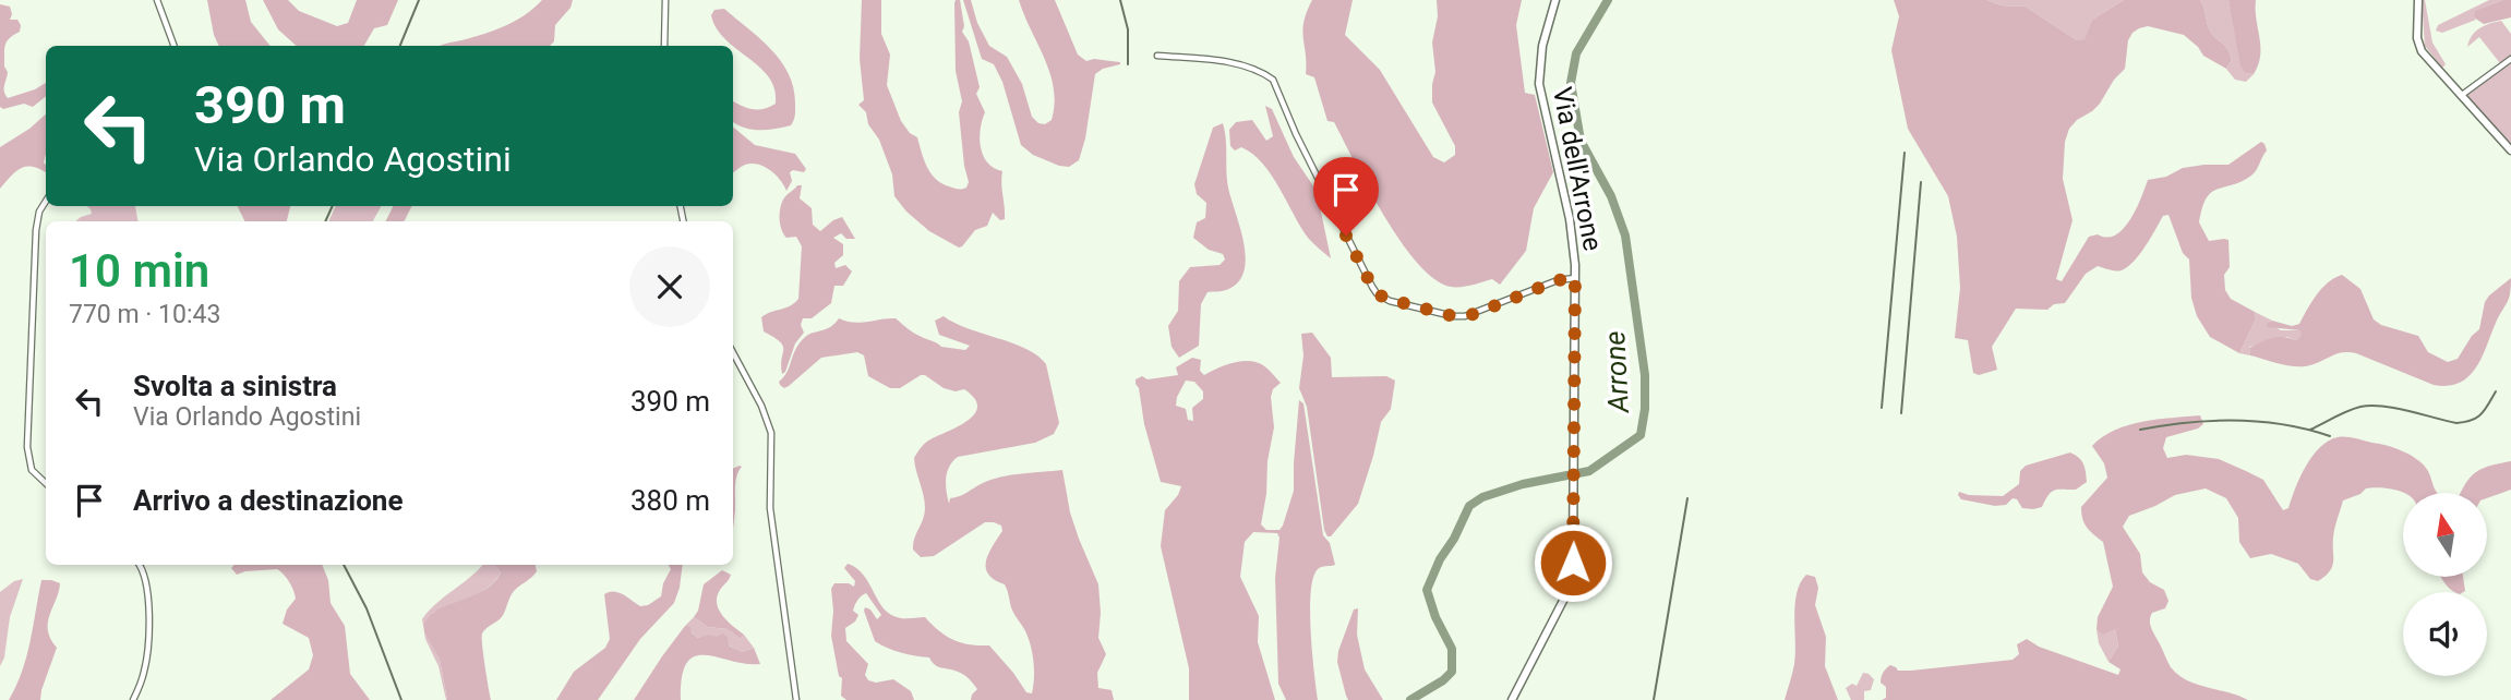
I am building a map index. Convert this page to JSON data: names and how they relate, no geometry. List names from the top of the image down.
{
  "streets": {
    "street": ["Via dell'Arrone"]
  },
  "water": ["Arrone"],
  "north": "top",
  "page": {
    "turn": ["390 m", "Via Orlando Agostini"],
    "heading": ["10 min", "770 m · 10:43"],
    "list": [
      {
        "name": "Svolta a sinistra",
        "note": "Via Orlando Agostini",
        "value": "390 m"
      },
      {
        "name": "Arrivo a destinazione",
        "value": "380 m"
      }
    ]
  }
}
